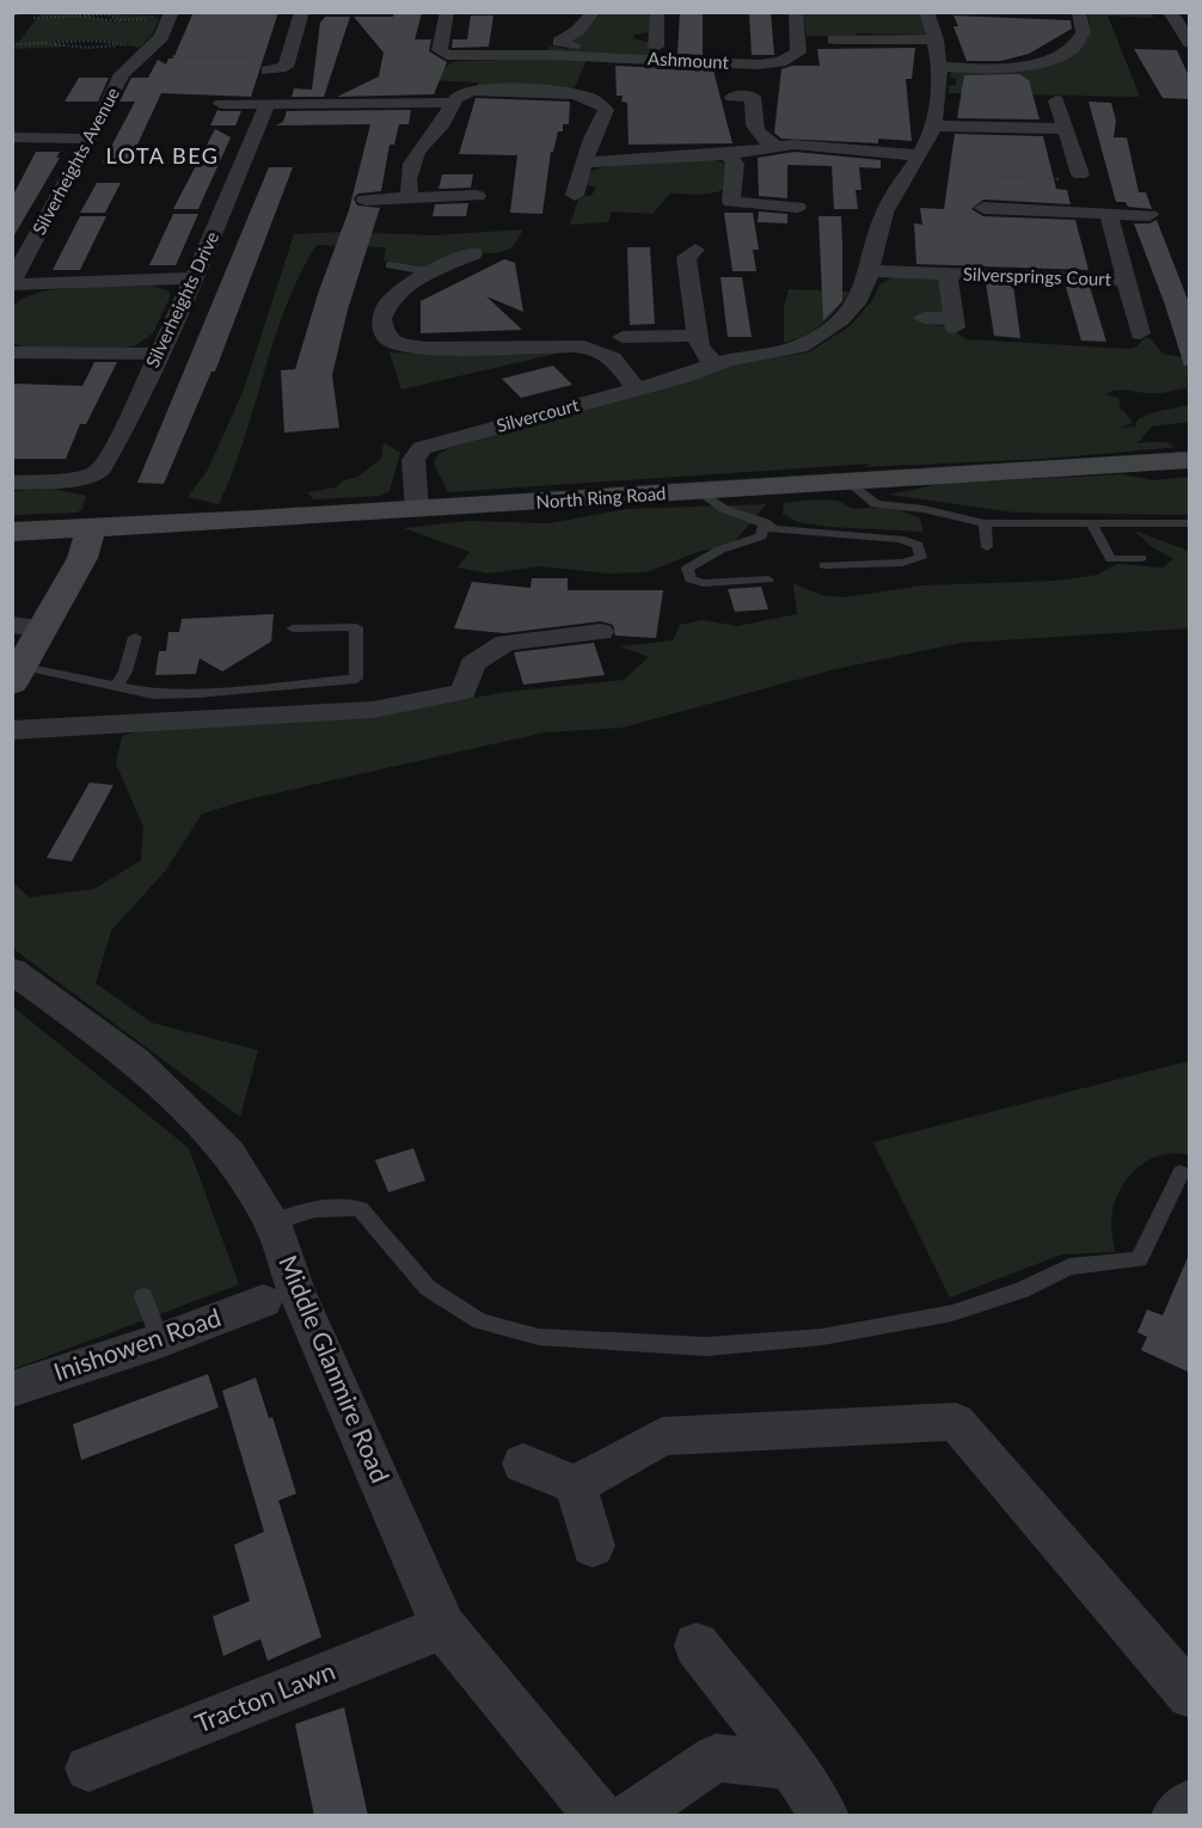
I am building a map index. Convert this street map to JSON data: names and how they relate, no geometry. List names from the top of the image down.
{
  "streets": {
    "main road": ["North Ring Road"],
    "street": [
      "Ashmount",
      "Silverheights Avenue",
      "Silversprings Court",
      "Silverheights Drive",
      "Silvercourt",
      "Inishowen Road",
      "Middle Glanmire Road",
      "Tracton Lawn"
    ]
  },
  "crossings": [
    ["Silverheights Avenue", "Silverheights Drive"],
    ["Silvercourt", "North Ring Road"],
    ["Middle Glanmire Road", "Tracton Lawn"]
  ],
  "districts": ["LOTA BEG"]
}
